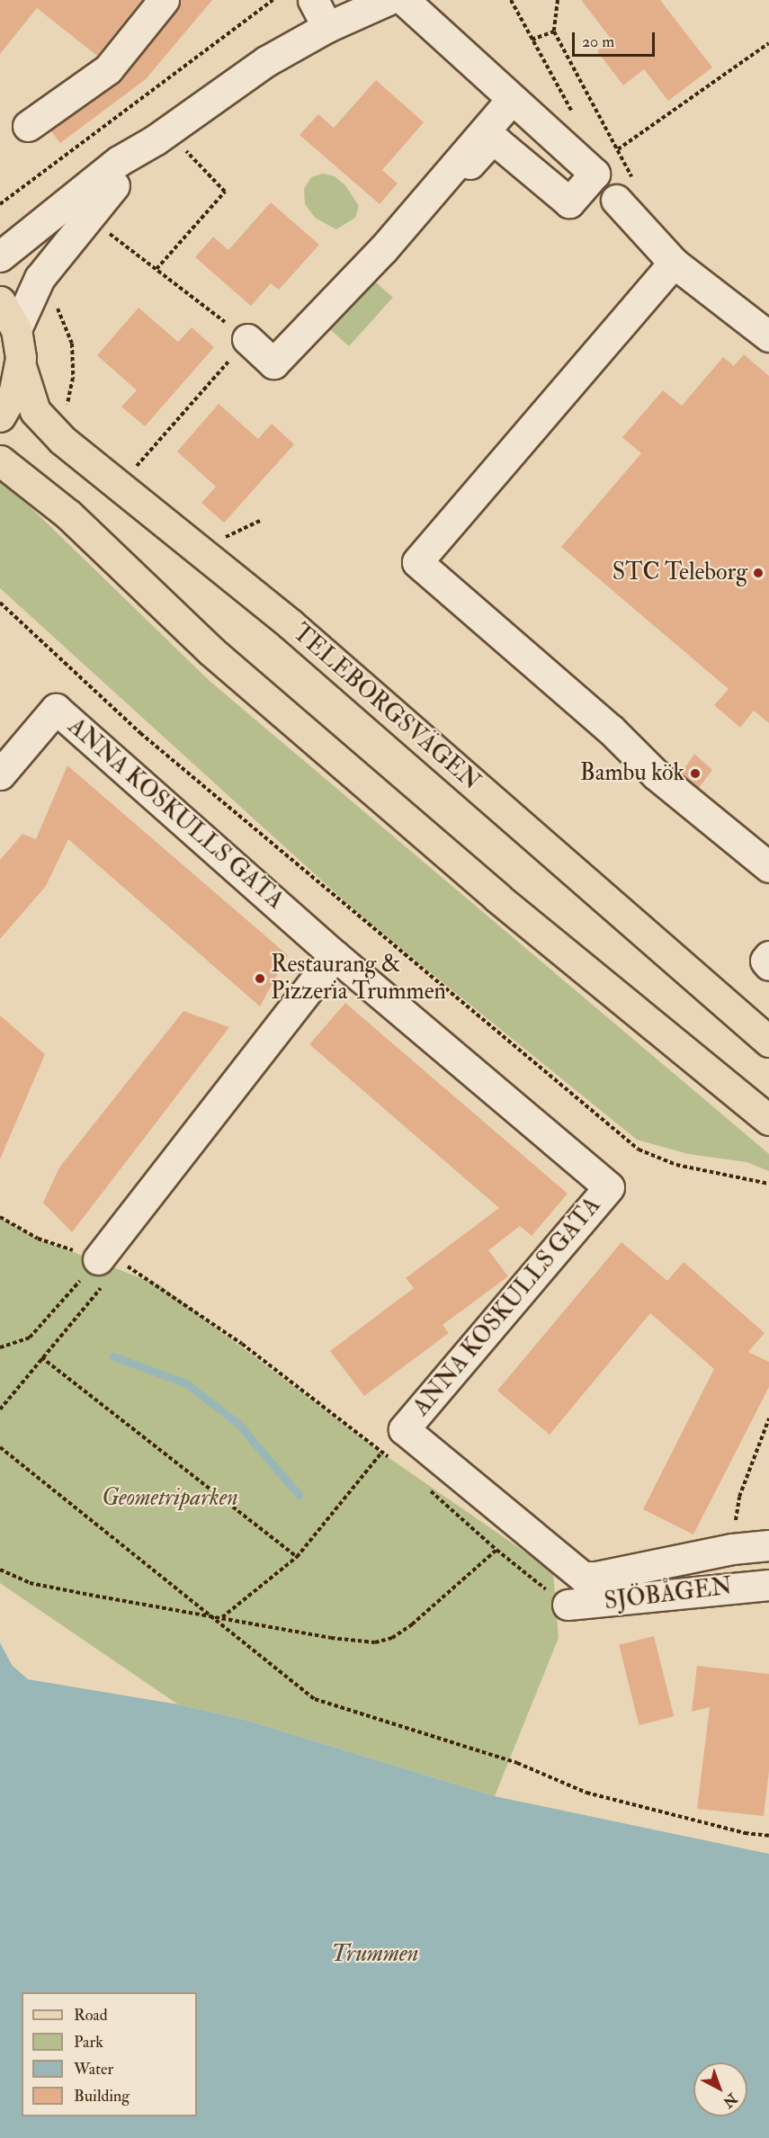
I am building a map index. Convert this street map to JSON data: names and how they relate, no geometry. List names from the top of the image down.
{
  "streets": {
    "main road": ["TELEBORGSVÄGEN"],
    "street": ["ANNA KOSKULLS GATA", "SJÖBÅGEN"]
  },
  "water": ["Trummen"],
  "parks": ["Geometriparken"],
  "places": ["STC Teleborg", "Bambu kök", "Restaurang & Pizzeria Trummen"],
  "legend": [
    "Road",
    "Park",
    "Water",
    "Building"
  ],
  "scale_bar": "20 m",
  "north": "bottom right"
}
